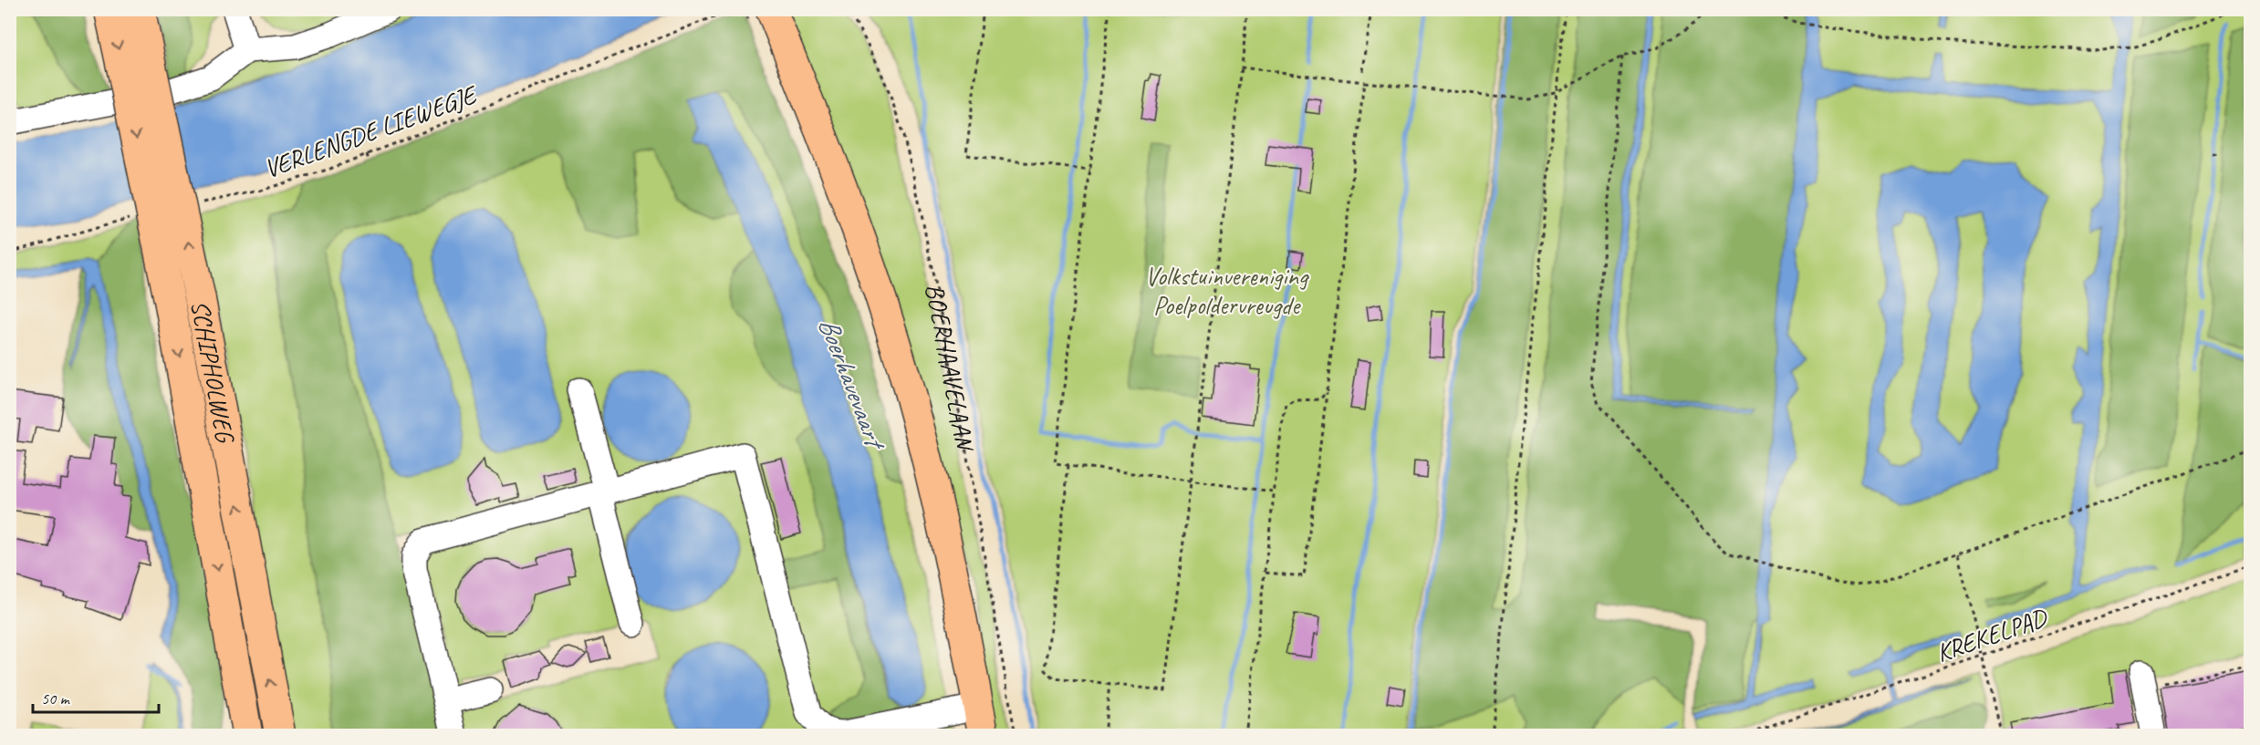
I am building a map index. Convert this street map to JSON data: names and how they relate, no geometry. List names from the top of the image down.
{
  "streets": {
    "main road": ["BOERHAAVELAAN", "SCHIPHOLWEG"],
    "path": ["VERLENGDE LIEWEGJE", "KREKELPAD"]
  },
  "water": ["Boerhavevaart"],
  "parks": ["Volkstuinvereniging Poelpoldervreugde"],
  "scale_bar": "50 m"
}
